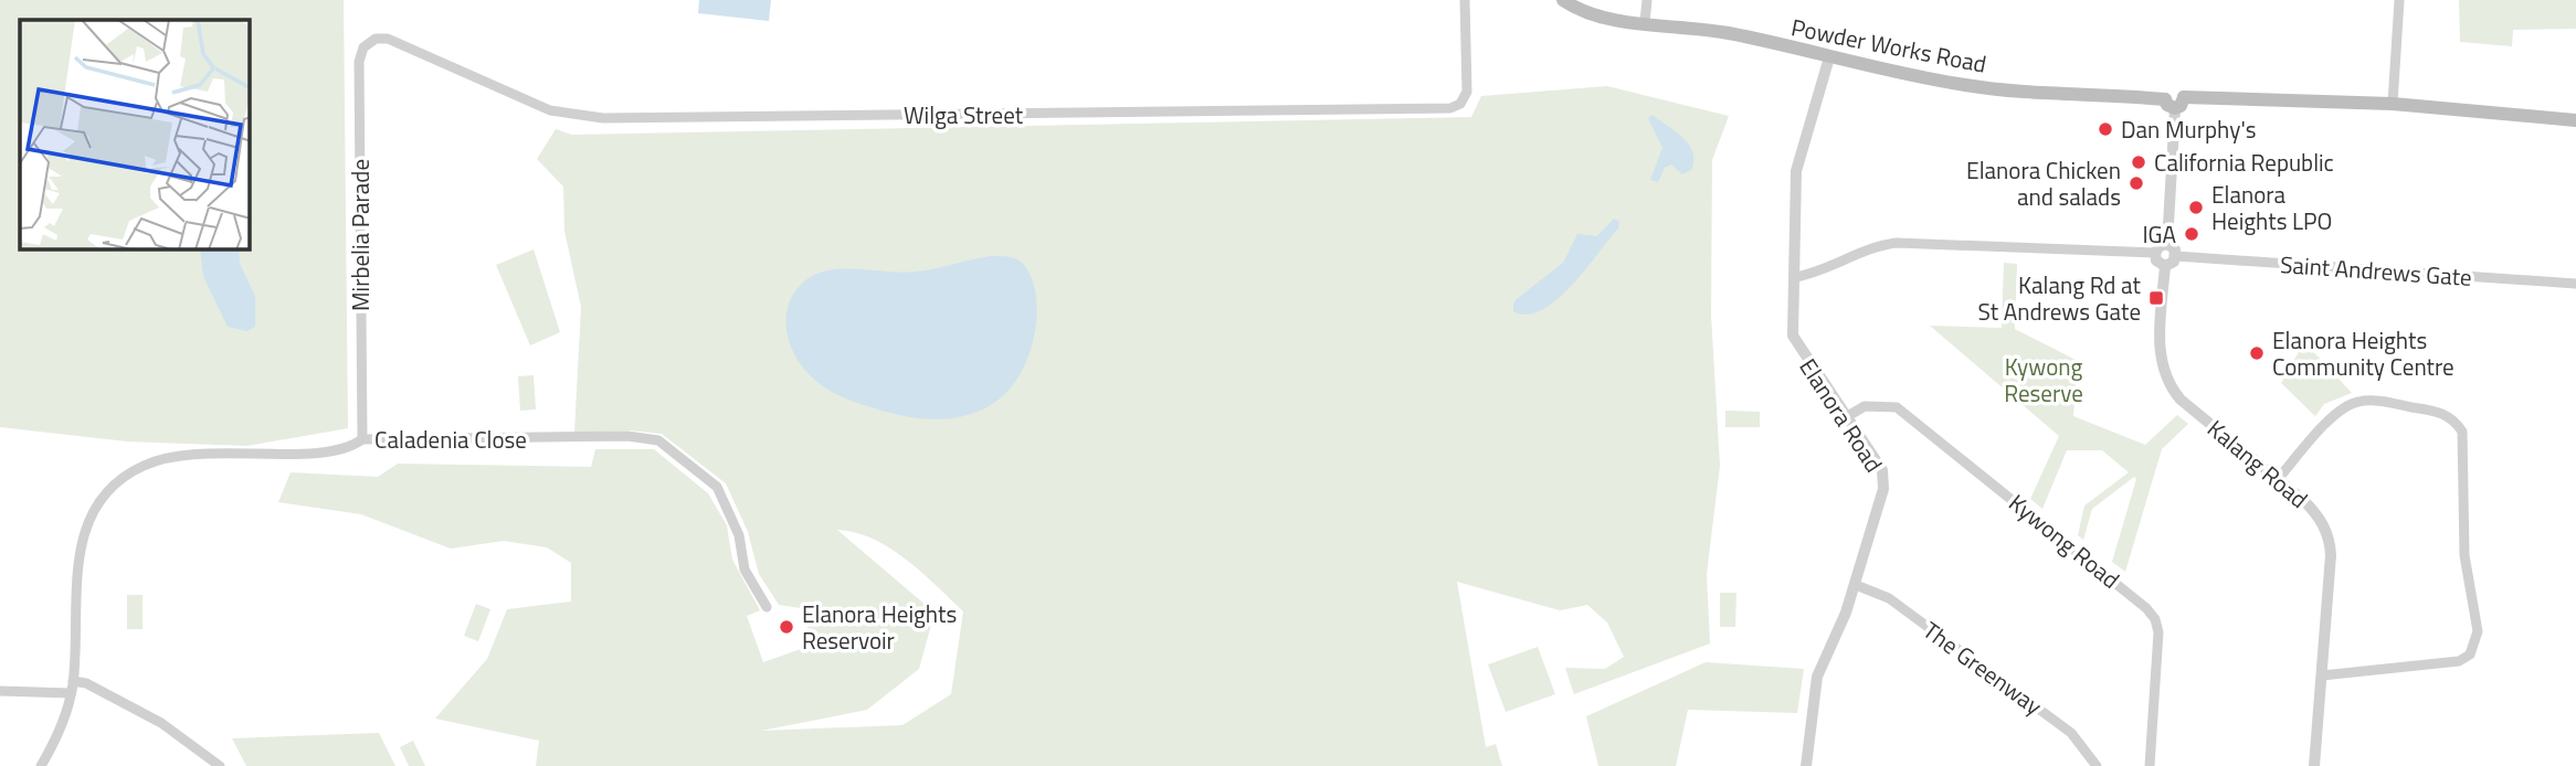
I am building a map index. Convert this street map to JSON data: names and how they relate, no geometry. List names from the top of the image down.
{
  "streets": {
    "main road": ["Powder Works Road"],
    "street": [
      "Wilga Street",
      "Mirbelia Parade",
      "Saint Andrews Gate",
      "Elanora Road",
      "Caladenia Close",
      "Kalang Road",
      "Kywong Road",
      "The Greenway"
    ]
  },
  "crossings": [
    ["Powder Works Road", "Elanora Road"],
    ["Wilga Street", "Mirbelia Parade"],
    ["Mirbelia Parade", "Caladenia Close"],
    ["Saint Andrews Gate", "Kalang Road"],
    ["Elanora Road", "Kywong Road"],
    ["Elanora Road", "The Greenway"]
  ],
  "parks": ["Kywong Reserve"],
  "places": {
    "other": [
      "Dan Murphy's",
      "California Republic",
      "Elanora Chicken and salads",
      "Elanora Heights LPO",
      "IGA",
      "Elanora Heights Community Centre",
      "Elanora Heights Reservoir"
    ],
    "transit": ["Kalang Rd at St Andrews Gate"]
  }
}
